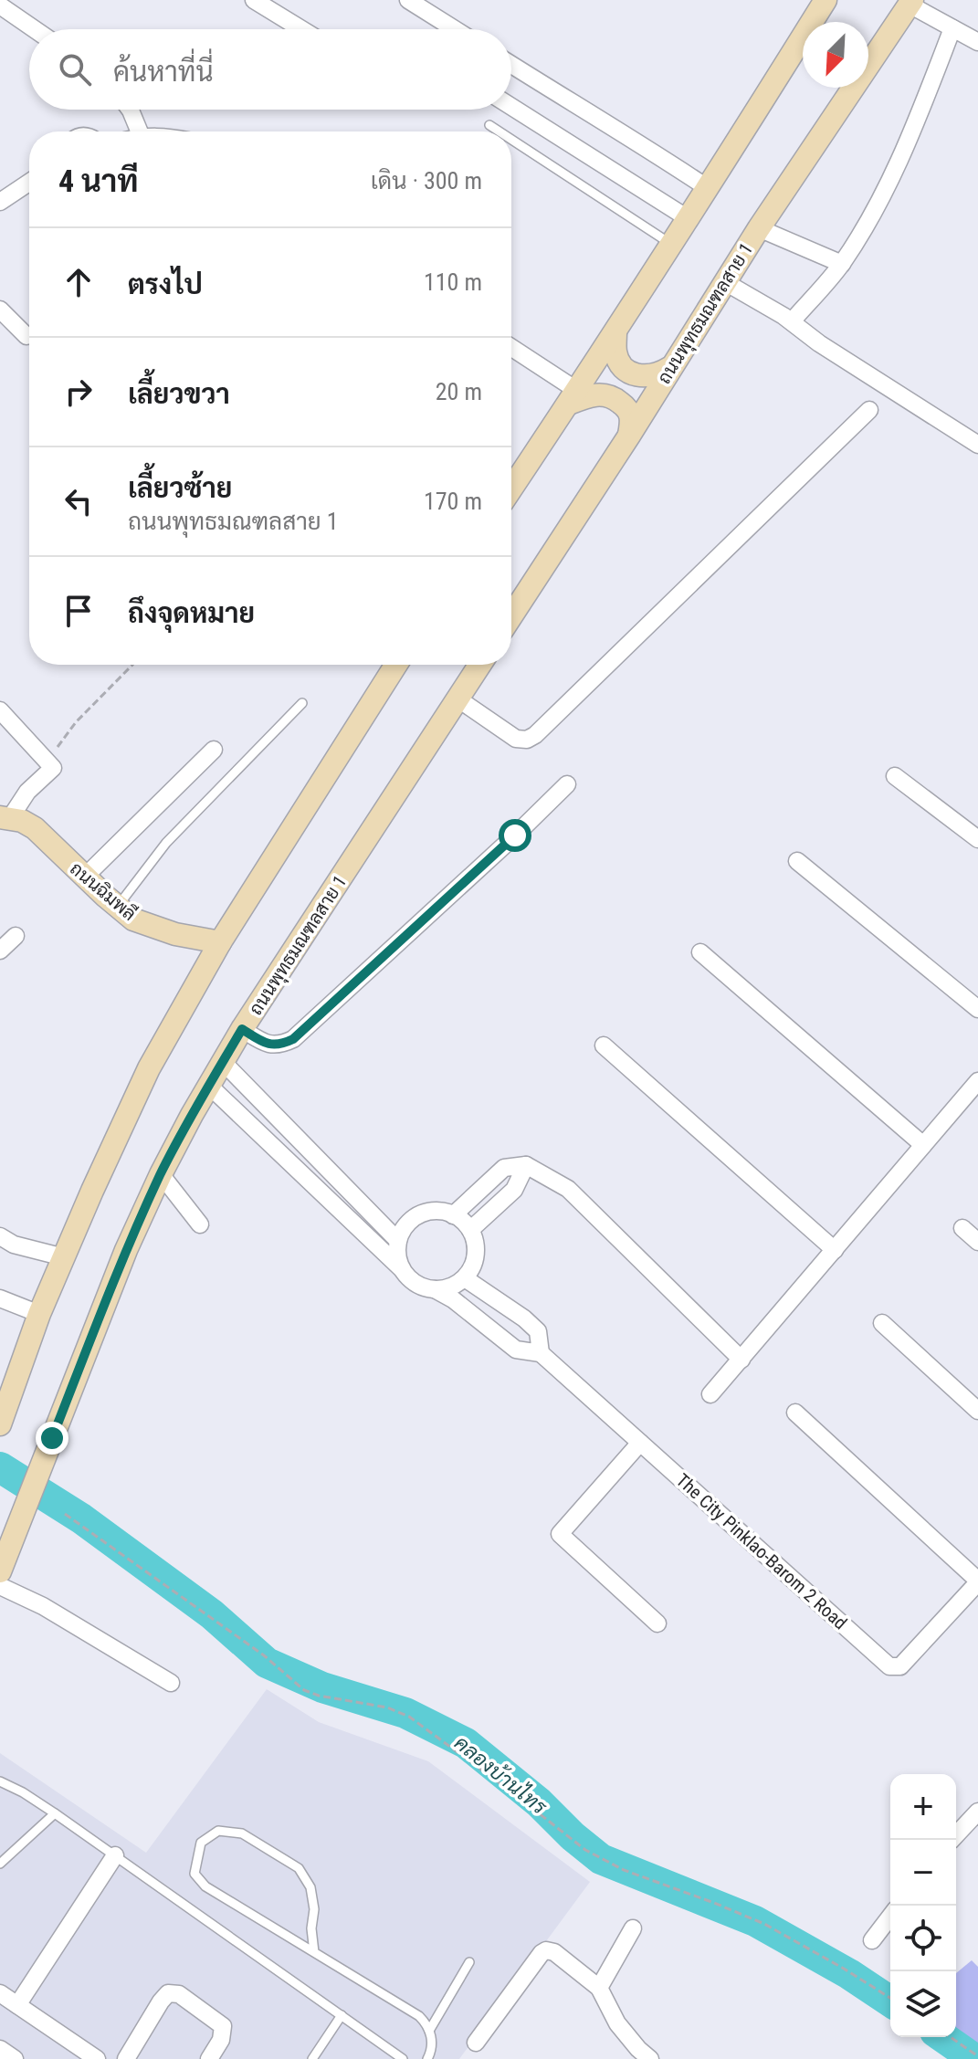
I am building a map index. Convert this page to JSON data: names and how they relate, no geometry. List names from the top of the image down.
{
  "streets": {
    "main road": ["ถนนพุทธมณฑลสาย 1", "ถนนฉิมพลี"],
    "street": ["The City Pinklao-Barom 2 Road"]
  },
  "water": ["คลองบ้านไทร"],
  "north": "bottom left",
  "page": {
    "search": "ค้นหาที่นี่",
    "heading": ["4 นาที", "เดิน · 300 m"],
    "list": [
      ["ตรงไป", "110 m"],
      ["เลี้ยวขวา", "20 m"],
      ["เลี้ยวซ้าย", "ถนนพุทธมณฑลสาย 1", "170 m"],
      "ถึงจุดหมาย"
    ],
    "map_buttons": ["+", "−"]
  }
}
